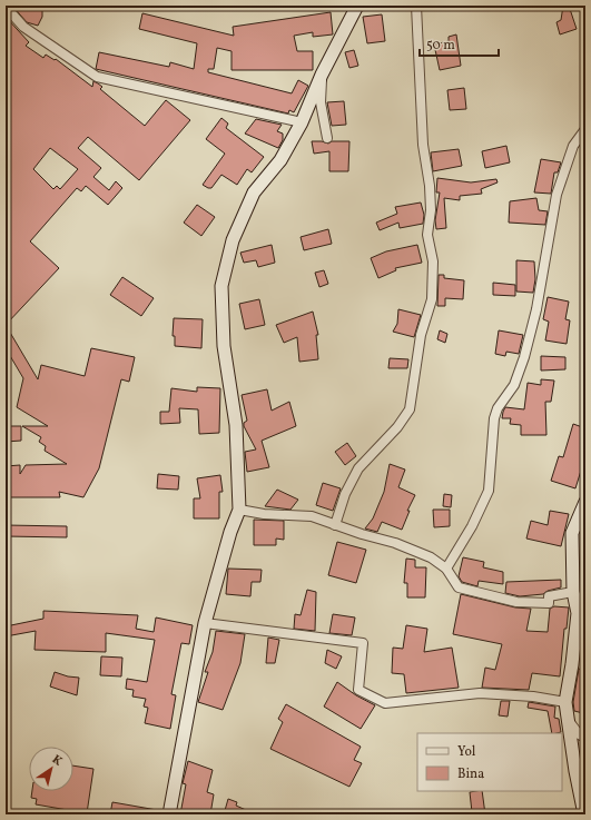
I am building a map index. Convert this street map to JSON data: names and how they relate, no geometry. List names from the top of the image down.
{
  "legend": ["Yol", "Bina"],
  "scale_bar": "50 m",
  "north": "top right"
}
